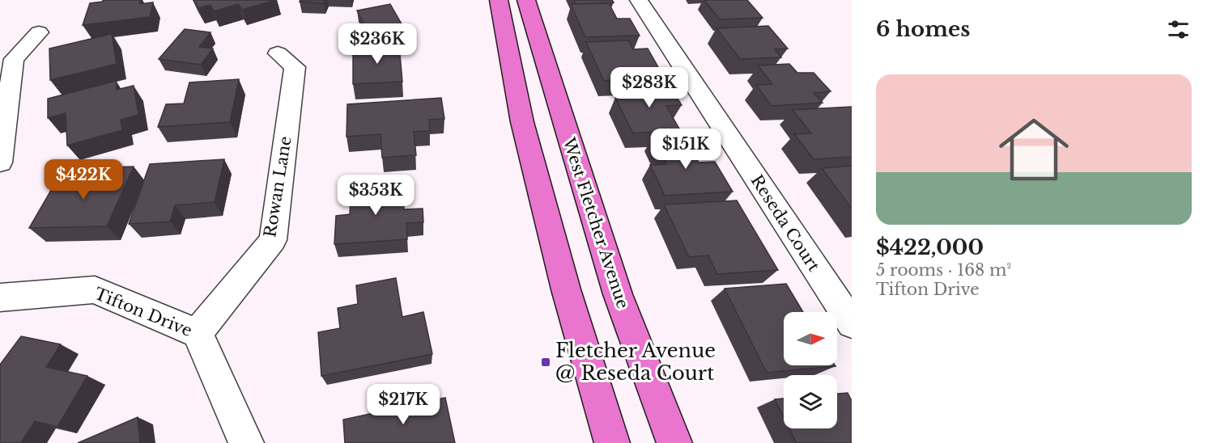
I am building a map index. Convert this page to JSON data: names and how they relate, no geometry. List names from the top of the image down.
{
  "streets": {
    "main road": ["West Fletcher Avenue"],
    "street": ["Rowan Lane", "Reseda Court", "Tifton Drive"]
  },
  "crossings": [
    ["Rowan Lane", "Tifton Drive"]
  ],
  "places": {
    "transit": ["Fletcher Avenue @ Reseda Court"]
  },
  "north": "right",
  "page": {
    "heading": "6 homes",
    "price": [
      "$236K",
      "$283K",
      "$151K",
      "$422K",
      "$353K",
      "$217K"
    ],
    "list": [
      {
        "name": "$422,000",
        "note": "5 rooms · 168 m² · Tifton Drive"
      }
    ]
  }
}
